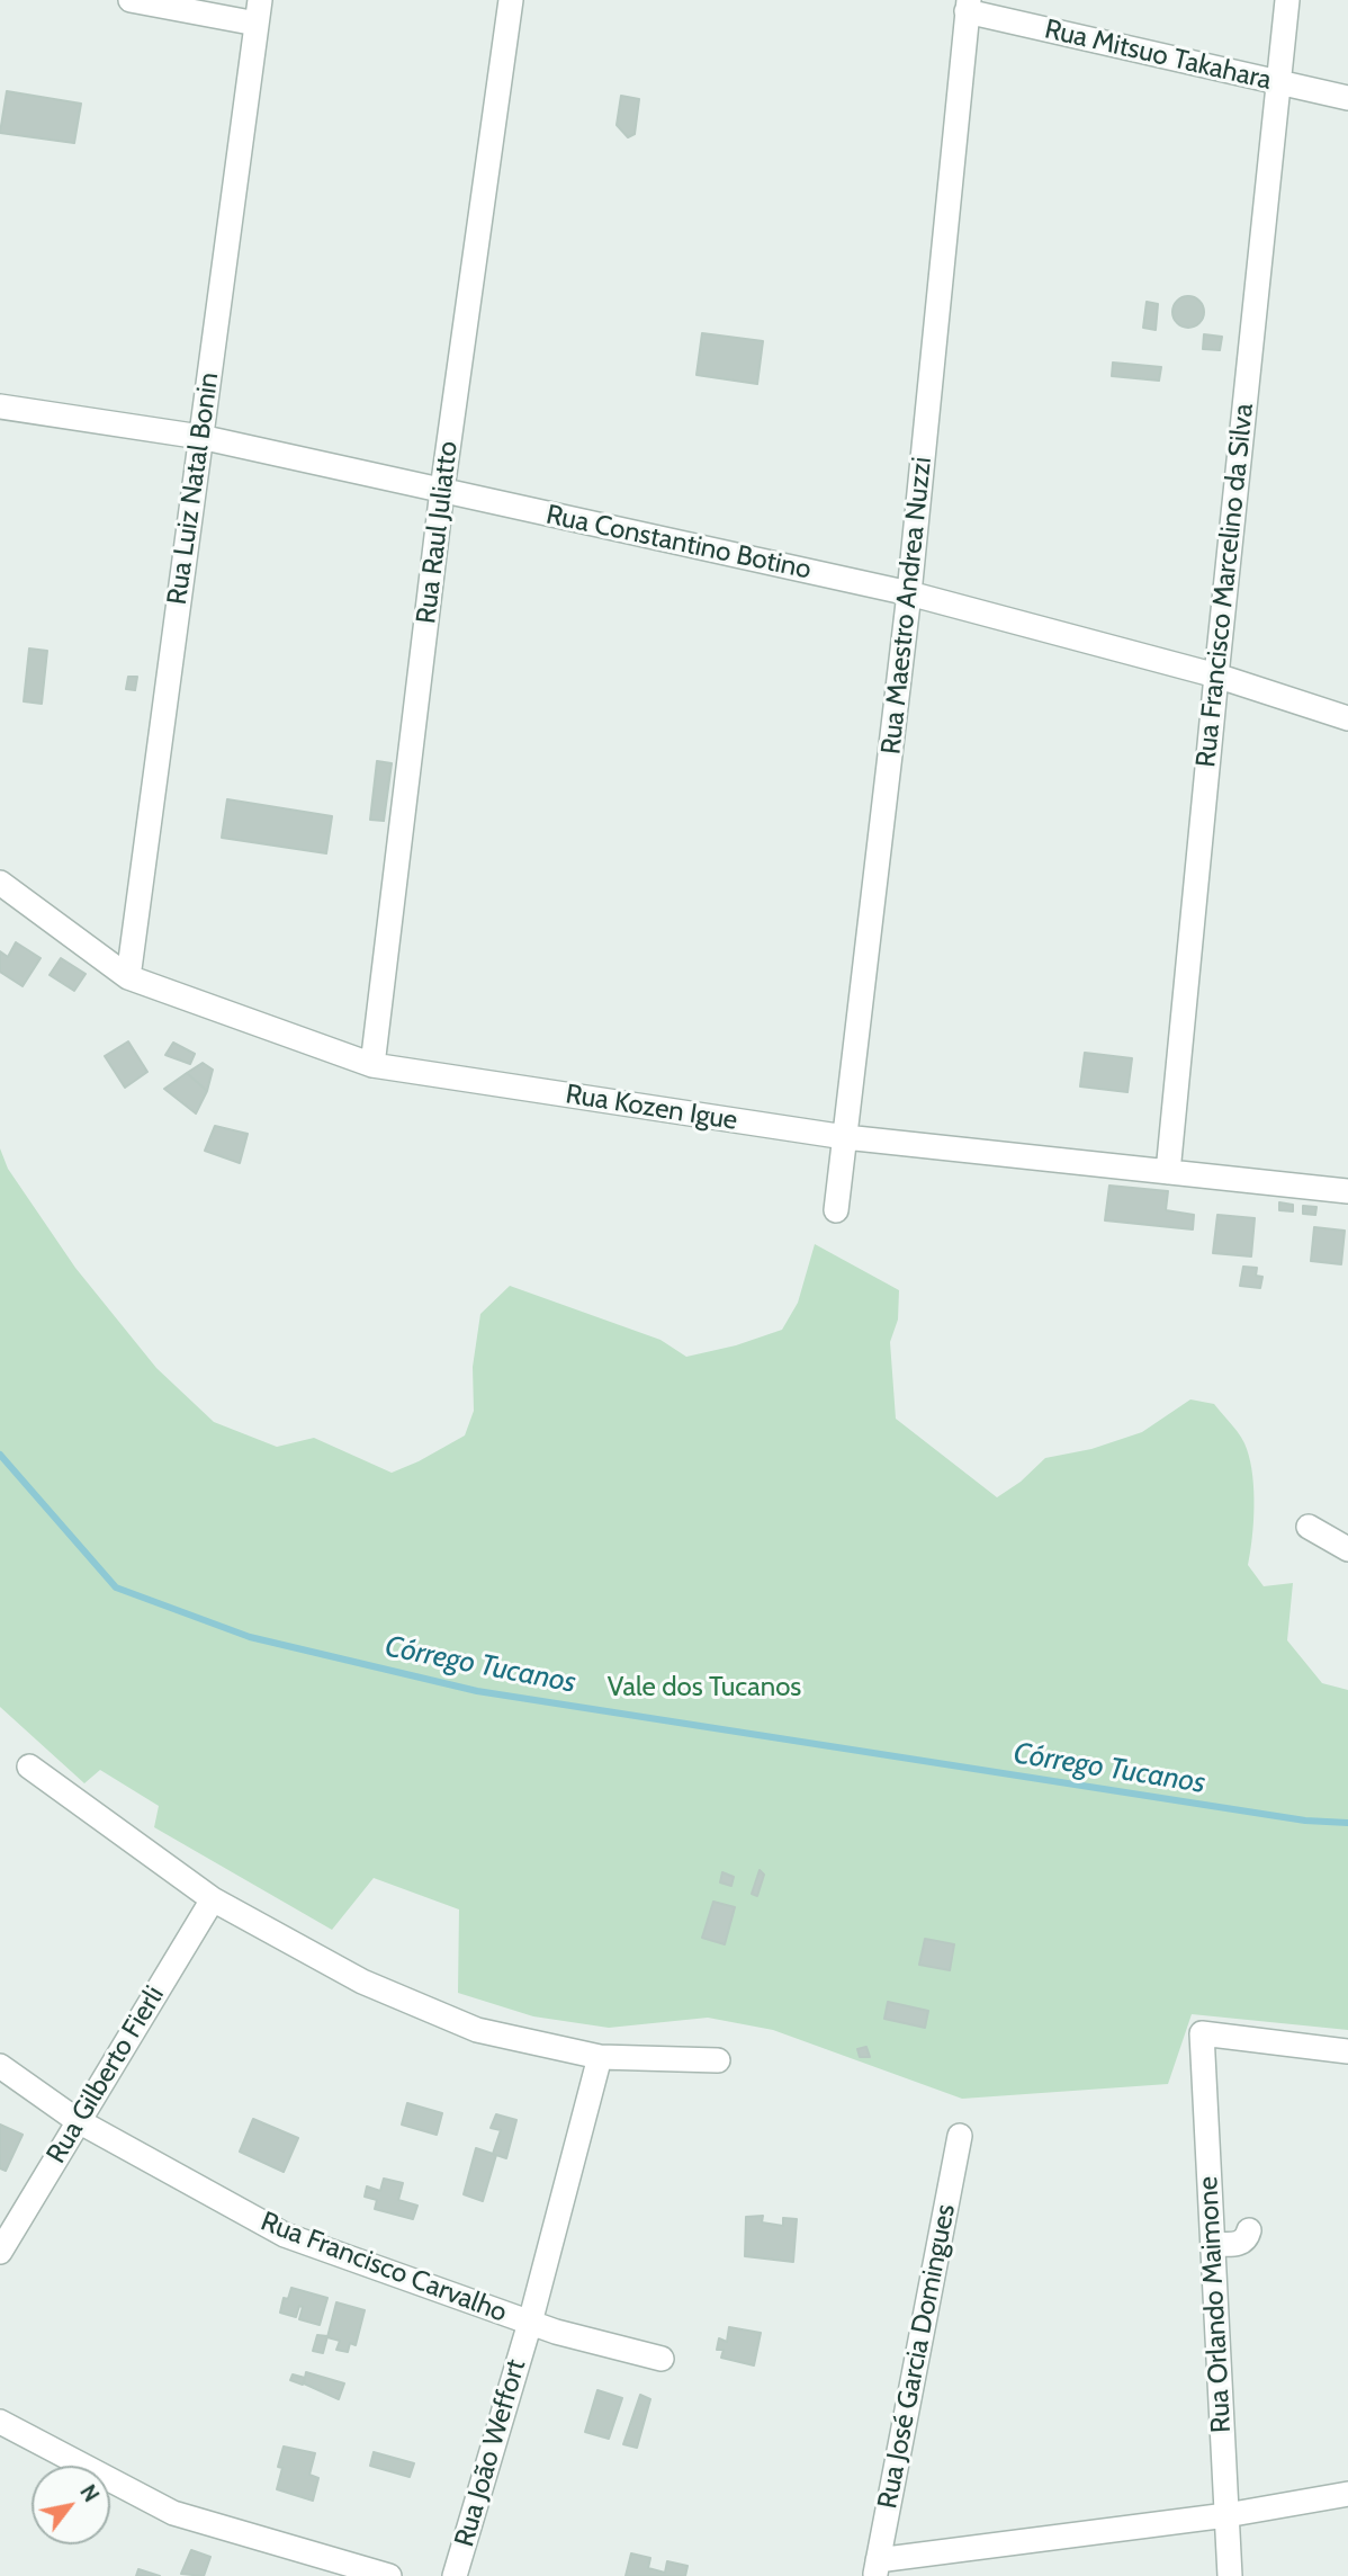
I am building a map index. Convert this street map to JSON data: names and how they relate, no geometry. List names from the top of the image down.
{
  "streets": {
    "street": [
      "Rua Mitsuo Takahara",
      "Rua Luiz Natal Bonin",
      "Rua Raul Juliatto",
      "Rua Constantino Botino",
      "Rua Francisco Marcelino da Silva",
      "Rua Maestro Andrea Nuzzi",
      "Rua Kozen Igue",
      "Rua Gilberto Fierli",
      "Rua Francisco Carvalho",
      "Rua Orlando Maimone",
      "Rua José Garcia Domingues",
      "Rua João Weffort"
    ]
  },
  "crossings": [
    ["Rua Mitsuo Takahara", "Rua Francisco Marcelino da Silva"],
    ["Rua Mitsuo Takahara", "Rua Maestro Andrea Nuzzi"],
    ["Rua Luiz Natal Bonin", "Rua Constantino Botino"],
    ["Rua Luiz Natal Bonin", "Rua Kozen Igue"],
    ["Rua Raul Juliatto", "Rua Constantino Botino"],
    ["Rua Raul Juliatto", "Rua Kozen Igue"],
    ["Rua Constantino Botino", "Rua Francisco Marcelino da Silva"],
    ["Rua Constantino Botino", "Rua Maestro Andrea Nuzzi"],
    ["Rua Francisco Marcelino da Silva", "Rua Kozen Igue"],
    ["Rua Maestro Andrea Nuzzi", "Rua Kozen Igue"],
    ["Rua Gilberto Fierli", "Rua Francisco Carvalho"],
    ["Rua Francisco Carvalho", "Rua João Weffort"]
  ],
  "water": ["Córrego Tucanos"],
  "parks": ["Vale dos Tucanos"],
  "north": "top right"
}
